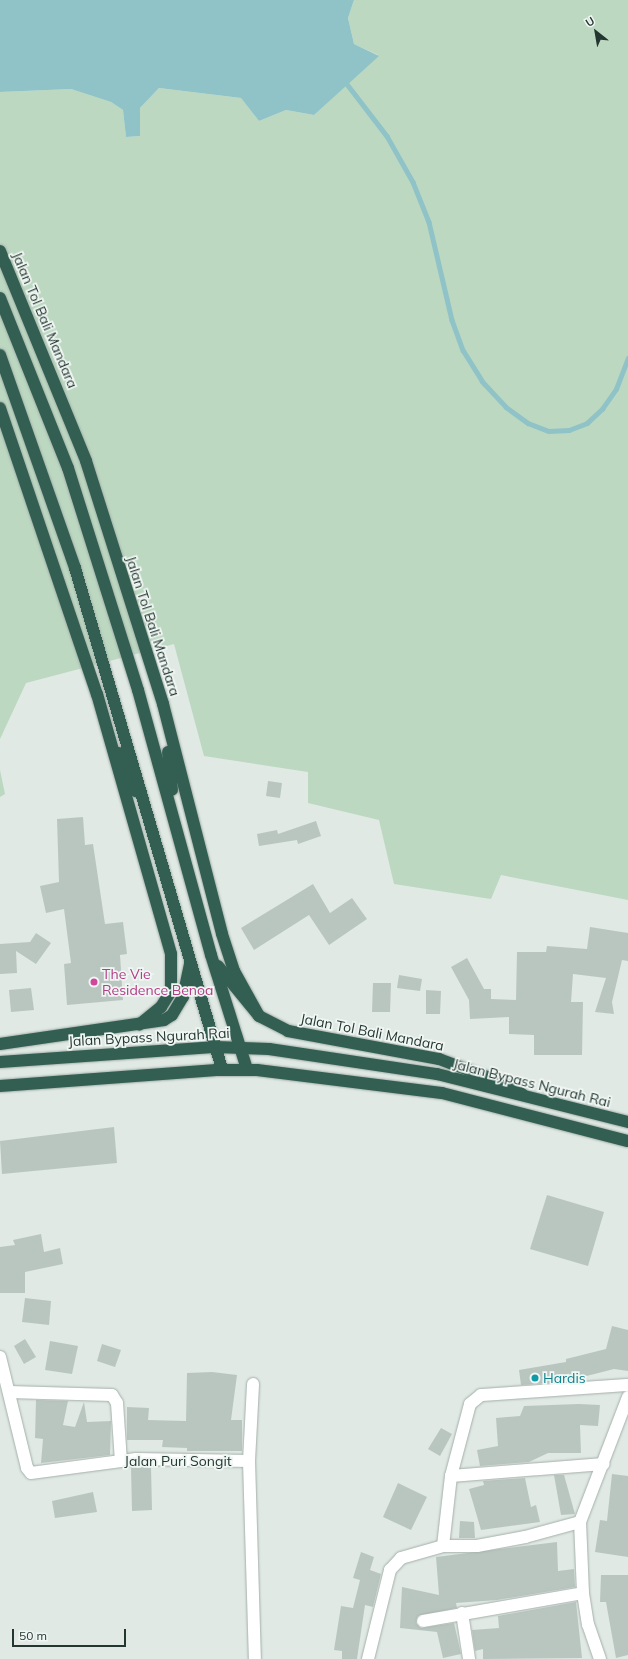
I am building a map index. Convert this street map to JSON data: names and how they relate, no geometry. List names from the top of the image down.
{
  "streets": {
    "highway": ["Jalan Tol Bali Mandara", "Jalan Bypass Ngurah Rai"],
    "street": ["Jalan Puri Songit"]
  },
  "crossings": [
    ["Jalan Tol Bali Mandara", "Jalan Bypass Ngurah Rai"]
  ],
  "places": ["The Vie Residence Benoa", "Hardis"],
  "scale_bar": "50 m",
  "north": "top left"
}
